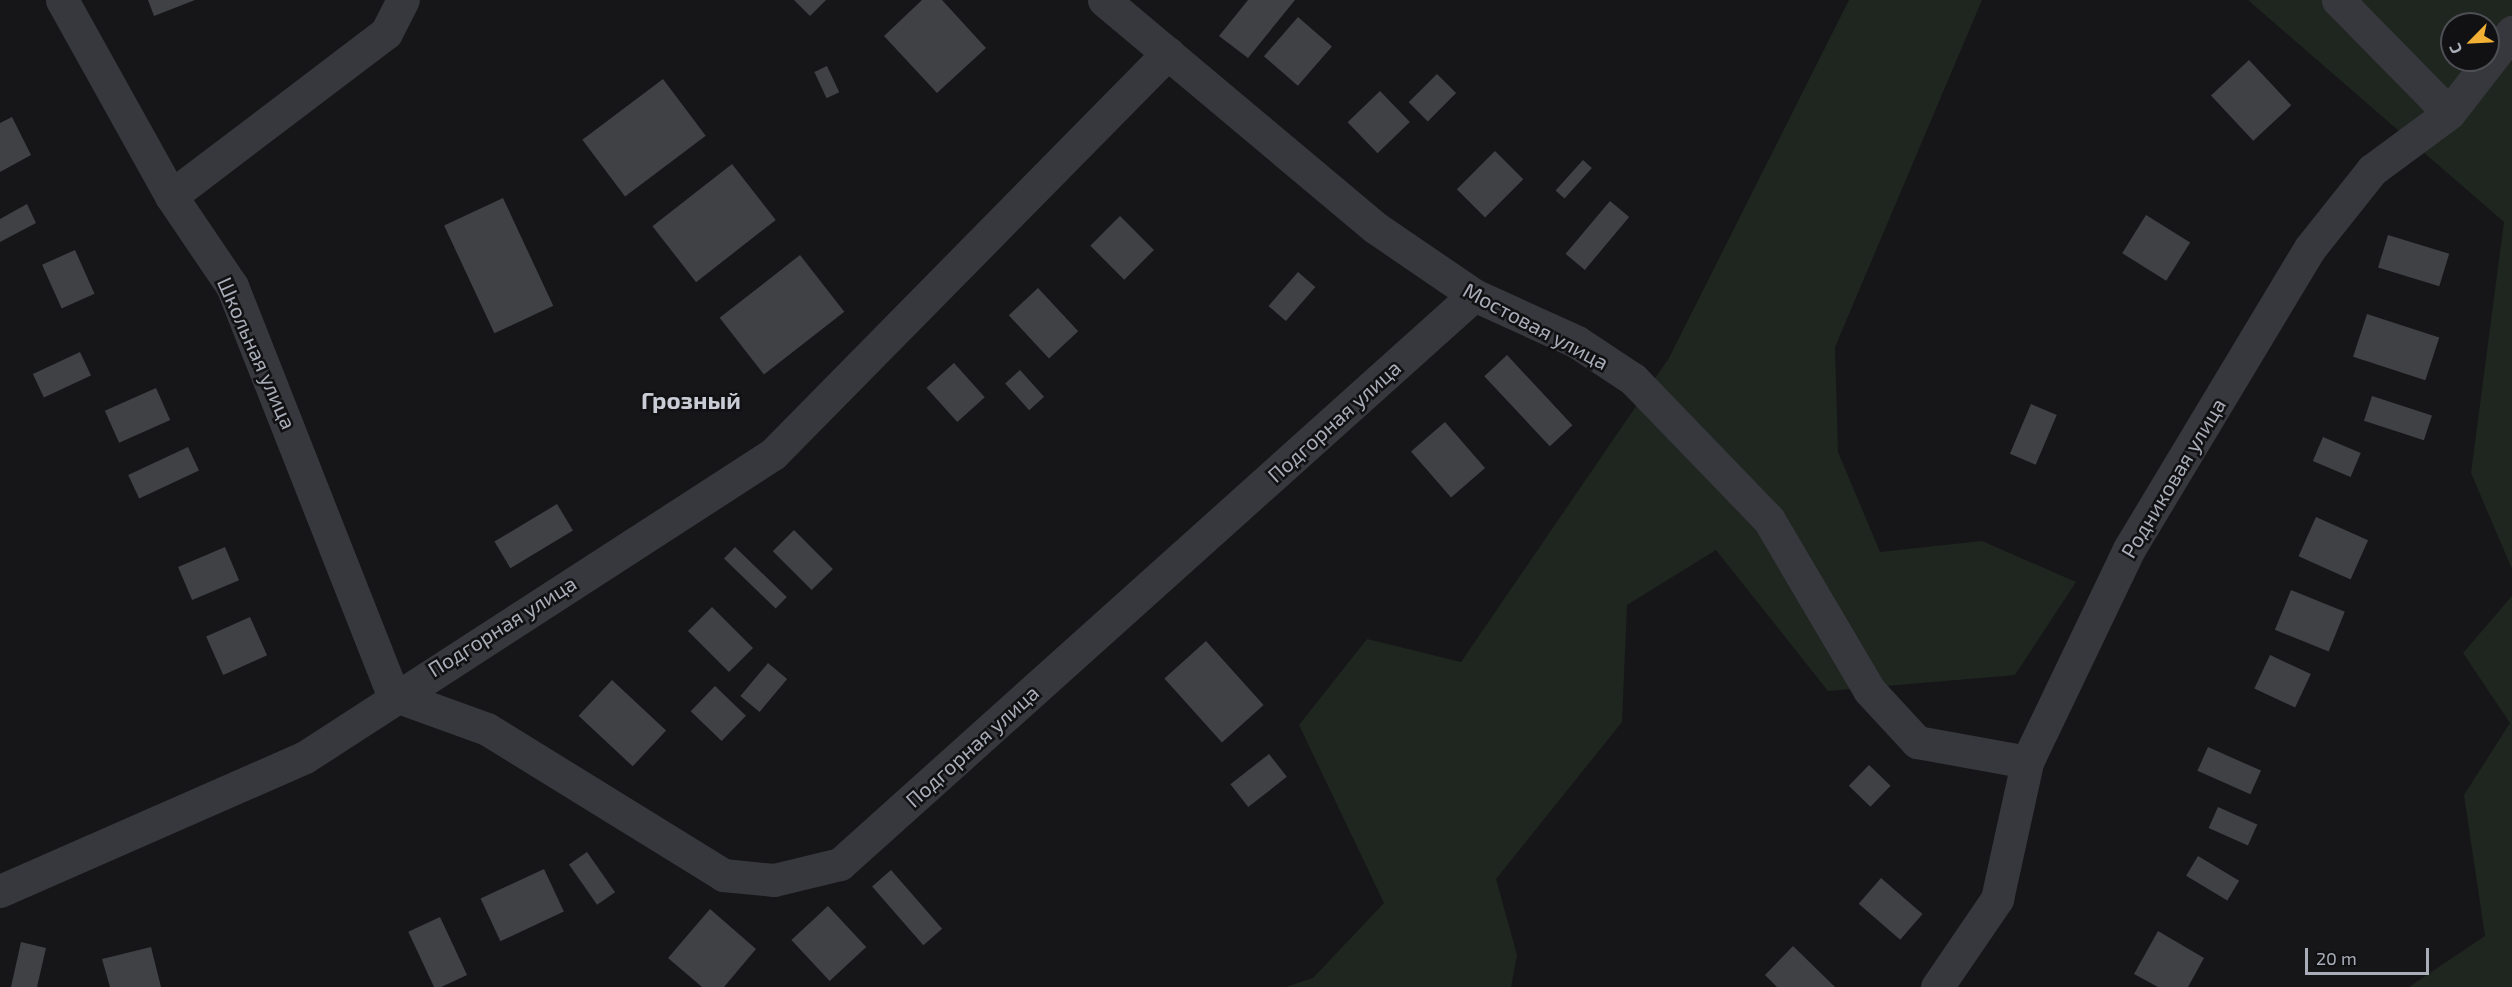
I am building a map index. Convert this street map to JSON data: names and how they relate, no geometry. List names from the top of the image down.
{
  "streets": {
    "street": [
      "Мостовая улица",
      "Школьная улица",
      "Подгорная улица",
      "Родниковая улица"
    ]
  },
  "crossings": [
    ["Мостовая улица", "Подгорная улица"],
    ["Мостовая улица", "Родниковая улица"],
    ["Школьная улица", "Подгорная улица"]
  ],
  "districts": ["Грозный"],
  "scale_bar": "20 m",
  "north": "bottom left"
}
